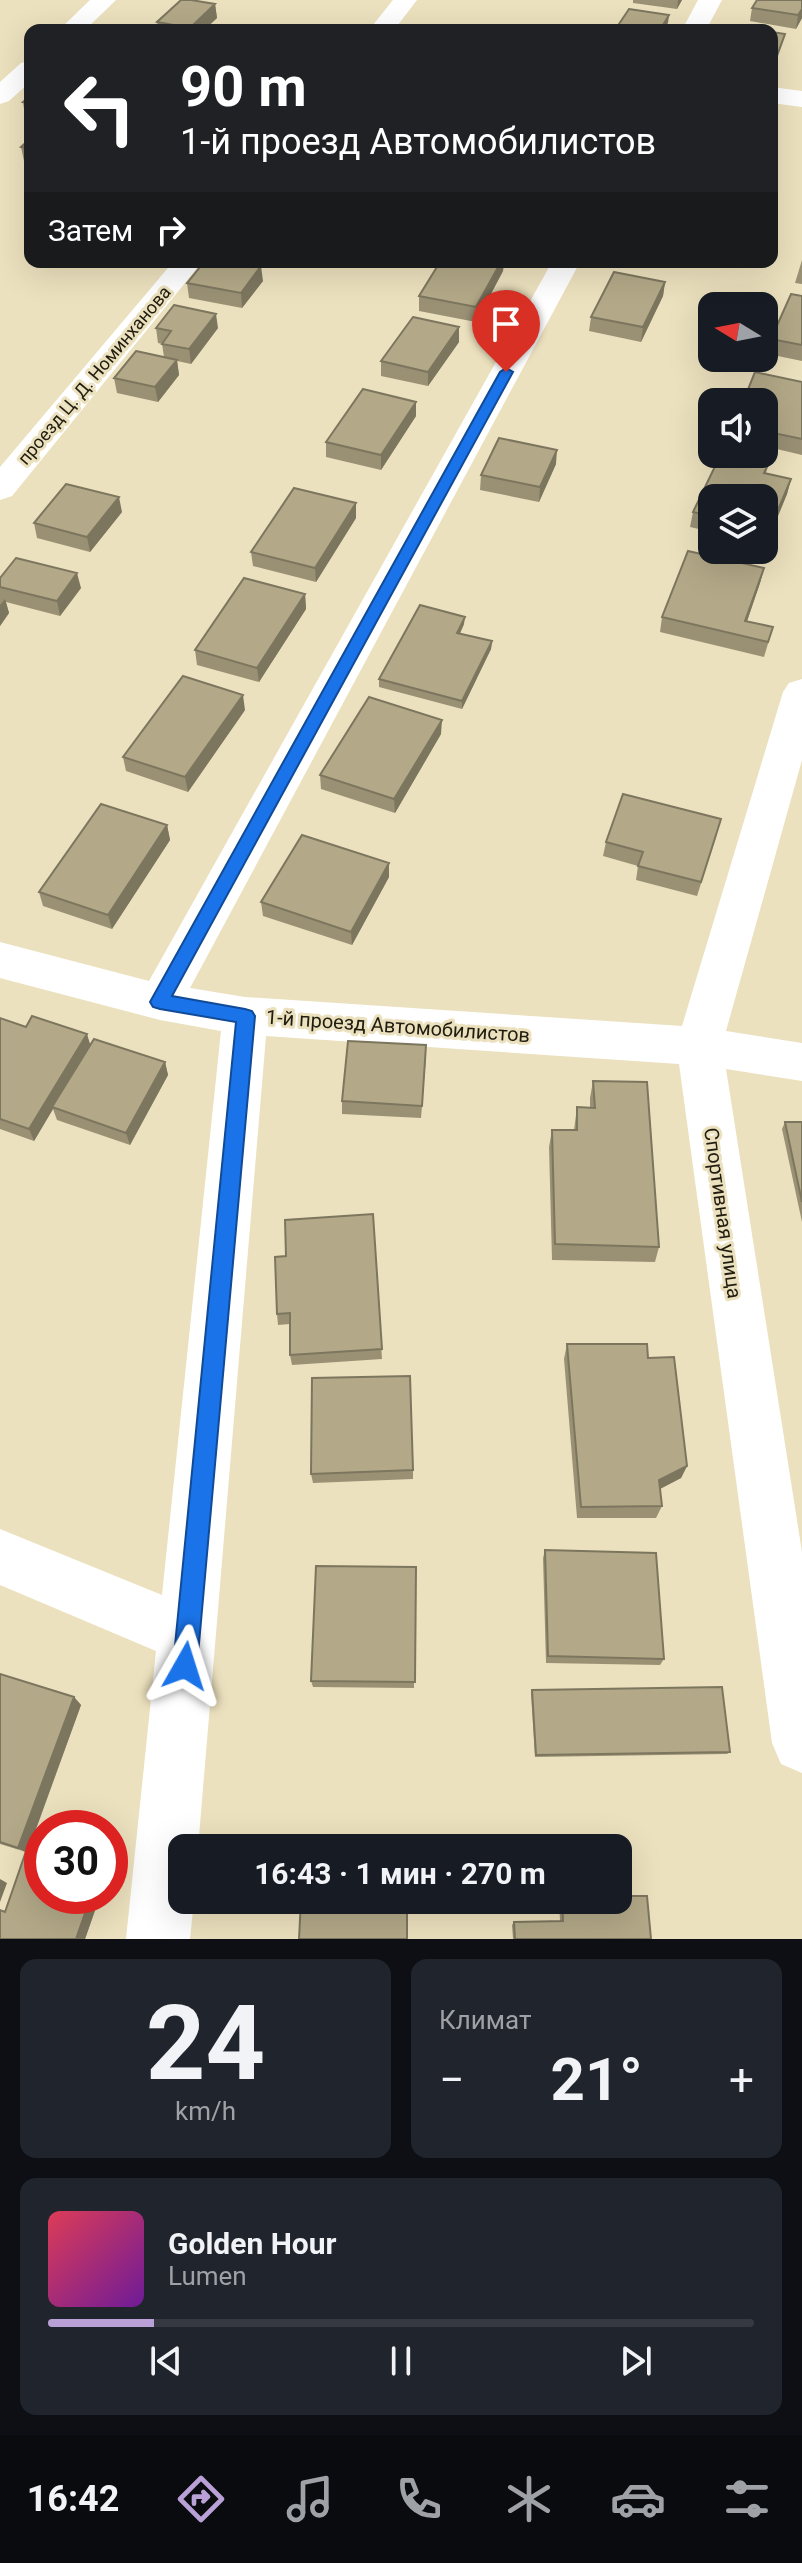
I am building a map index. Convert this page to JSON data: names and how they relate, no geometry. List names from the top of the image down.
{
  "streets": {
    "street": ["проезд Ц. Д. Номинханова", "1-й проезд Автомобилистов", "Спортивная улица"]
  },
  "crossings": [
    ["1-й проезд Автомобилистов", "Спортивная улица"]
  ],
  "north": "left",
  "page": {
    "turn": ["90 m", "1-й проезд Автомобилистов"],
    "then": "Затем",
    "limit": "30",
    "trip": "16:43 · 1 мин · 270 m",
    "tile": [
      ["24", "km/h"],
      "Климат"
    ],
    "heat": ["−", "21°", "+"],
    "song": ["Golden Hour", "Lumen"],
    "tabs": "16:42"
  }
}
